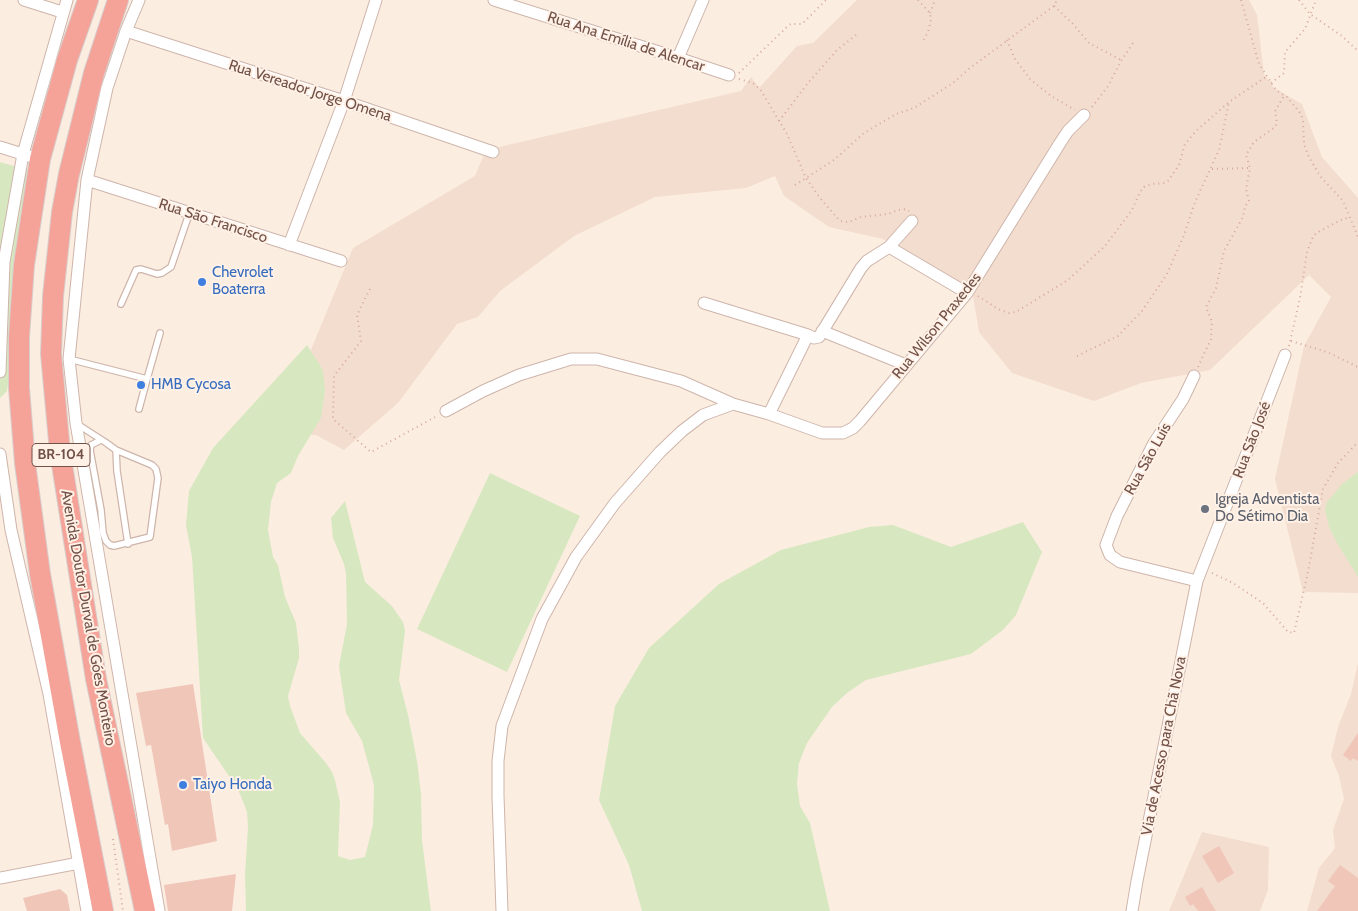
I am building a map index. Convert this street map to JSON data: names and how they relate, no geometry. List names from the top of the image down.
{
  "streets": {
    "highway": ["BR-104", "Avenida Doutor Durval de Góes Monteiro"],
    "street": [
      "Rua Ana Emília de Alencar",
      "Rua Vereador Jorge Omena",
      "Rua São Francisco",
      "Rua Wilson Praxedes",
      "Rua São José",
      "Rua São Luís",
      "Via de Acesso para Chã Nova"
    ]
  },
  "crossings": [
    ["Rua São José", "Rua São Luís"],
    ["Rua São José", "Via de Acesso para Chã Nova"],
    ["Rua São Luís", "Via de Acesso para Chã Nova"]
  ],
  "places": [
    "Chevrolet Boaterra",
    "HMB Cycosa",
    "Igreja Adventista Do Sétimo Dia",
    "Taiyo Honda"
  ]
}
